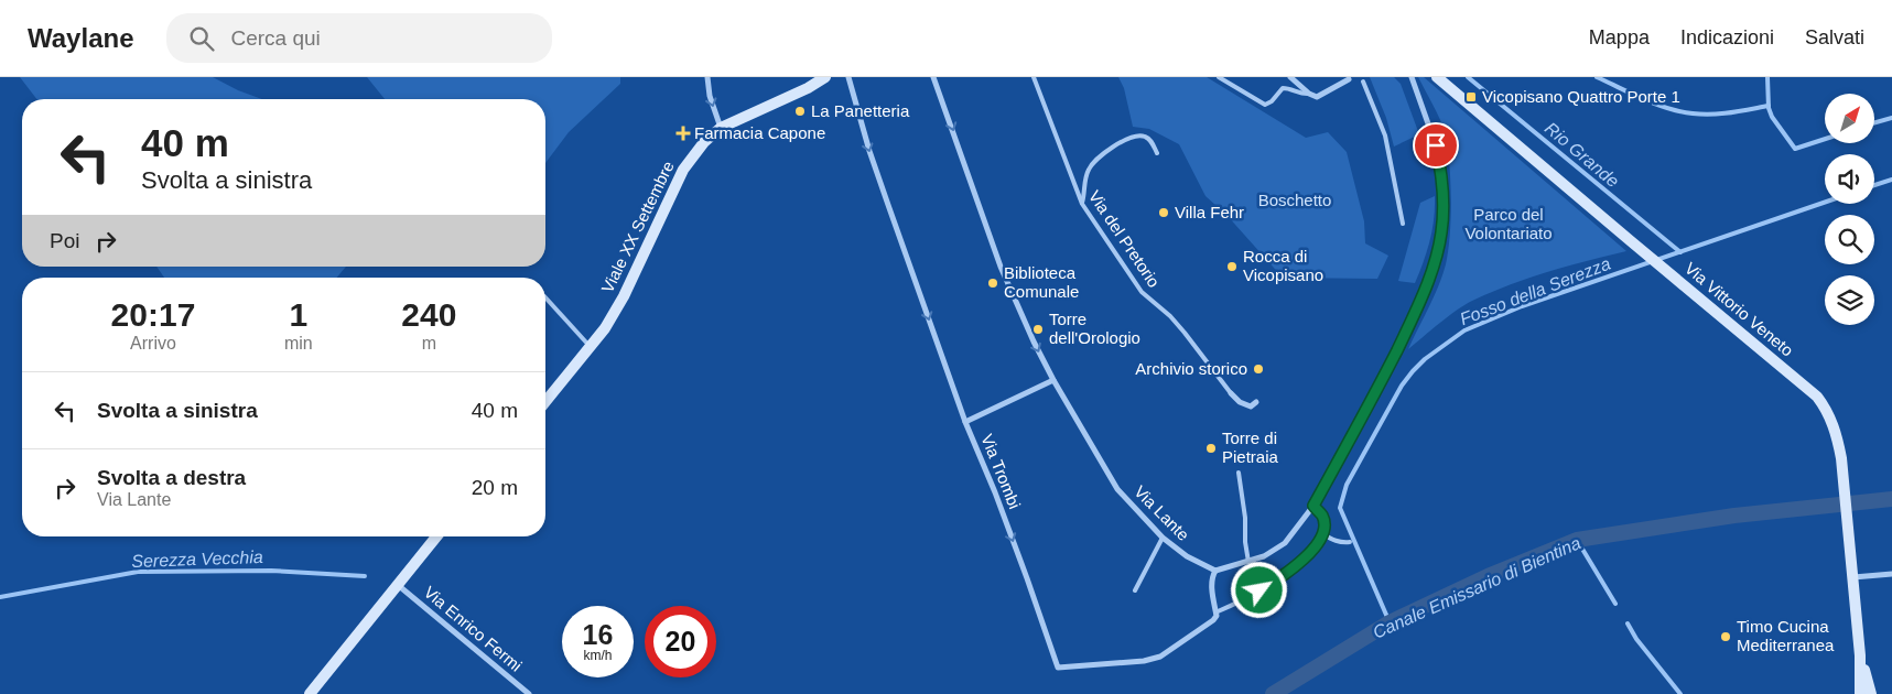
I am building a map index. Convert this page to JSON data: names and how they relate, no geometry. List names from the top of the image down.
{
  "streets": {
    "street": [
      "Viale XX Settembre",
      "Via Vittorio Veneto",
      "Via Trombi",
      "Via Lante",
      "Via Enrico Fermi"
    ],
    "lane": ["Via del Pretorio"]
  },
  "one_way": ["Via Trombi", "Via Lante"],
  "water": [
    "Rio Grande",
    "Fosso della Serezza",
    "Serezza Vecchia",
    "Canale Emissario di Bientina"
  ],
  "parks": ["Boschetto", "Parco del Volontariato"],
  "places": {
    "transit": ["Vicopisano Quattro Porte 1"],
    "other": [
      "La Panetteria",
      "Villa Fehr",
      "Rocca di Vicopisano",
      "Biblioteca Comunale",
      "Torre dell'Orologio",
      "Archivio storico",
      "Torre di Pietraia",
      "Timo Cucina Mediterranea"
    ],
    "health": ["Farmacia Capone"]
  },
  "north": "top right",
  "page": {
    "header": "Waylane",
    "search": "Cerca qui",
    "nav": ["Mappa", "Indicazioni", "Salvati"],
    "turn": ["40 m", "Svolta a sinistra"],
    "then": "Poi",
    "eta": [
      "20:17",
      "Arrivo",
      "1",
      "min",
      "240",
      "m"
    ],
    "list": [
      {
        "name": "Svolta a sinistra",
        "value": "40 m"
      },
      {
        "name": "Svolta a destra",
        "note": "Via Lante",
        "value": "20 m"
      }
    ],
    "speed": "16 km/h",
    "limit": "20"
  }
}
